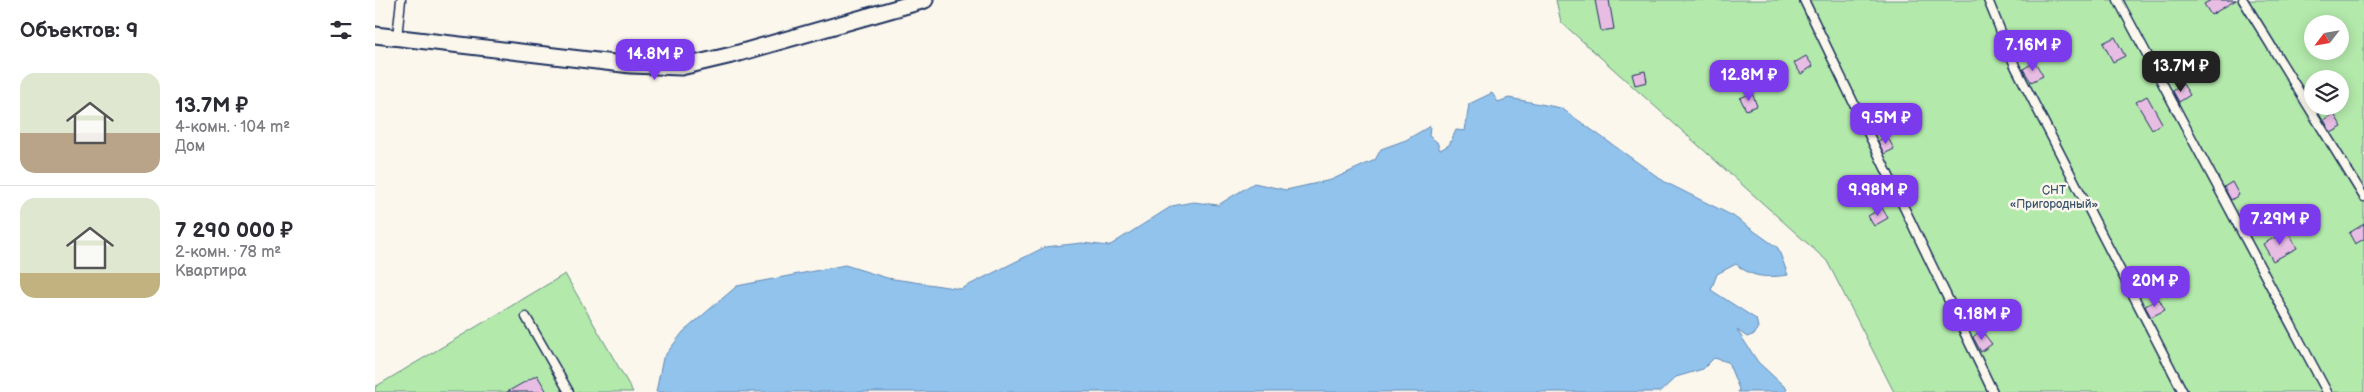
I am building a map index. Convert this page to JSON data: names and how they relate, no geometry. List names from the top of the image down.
{
  "parks": ["СНТ «Пригородный»"],
  "north": "bottom left",
  "page": {
    "heading": "Объектов: 9",
    "price": [
      "7.16M ₽",
      "14.8M ₽",
      "13.7M ₽",
      "12.8M ₽",
      "9.5M ₽",
      "9.98M ₽",
      "7.29M ₽",
      "20M ₽",
      "9.18M ₽"
    ],
    "list": [
      {
        "name": "13.7M ₽",
        "note": "4-комн. · 104 m² · Дом"
      },
      {
        "name": "7 290 000 ₽",
        "note": "2-комн. · 78 m² · Квартира"
      }
    ]
  }
}
